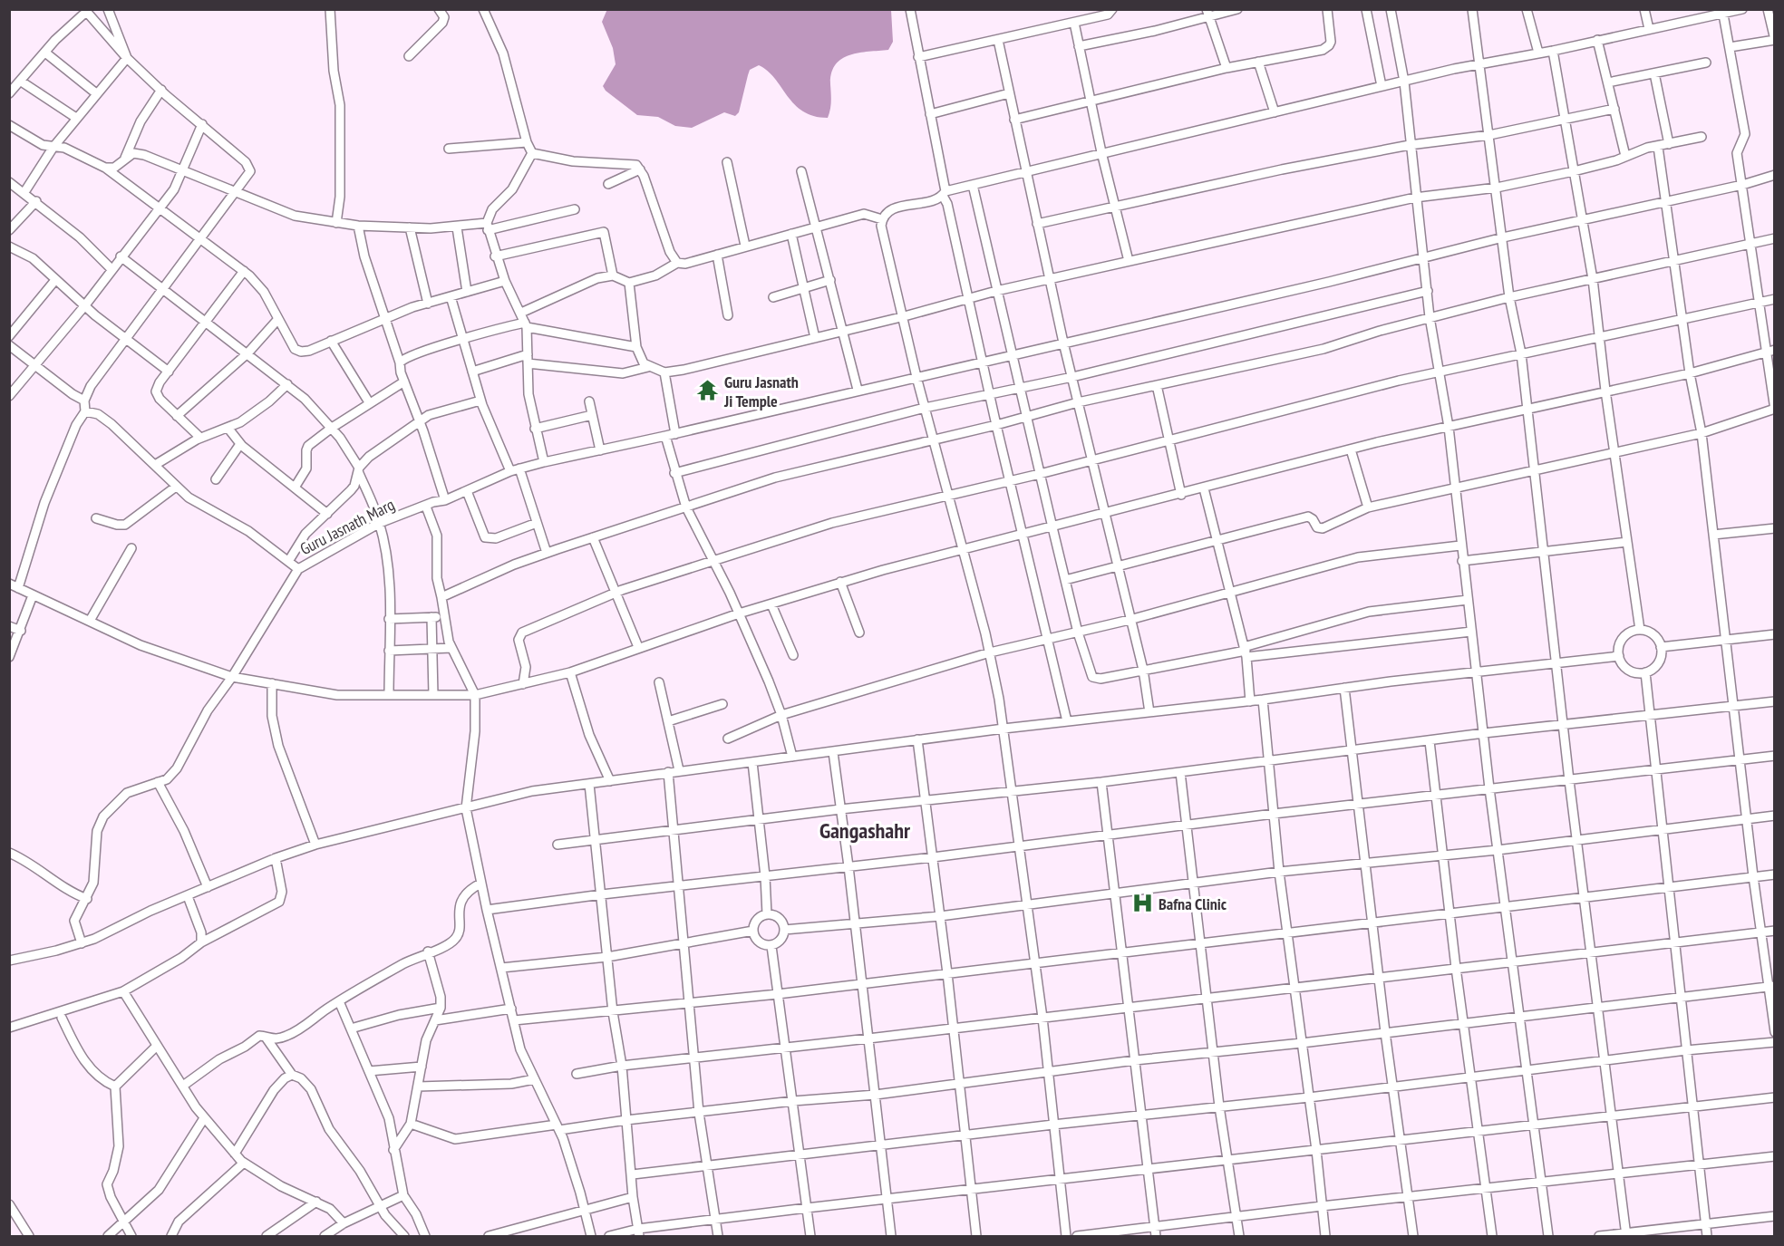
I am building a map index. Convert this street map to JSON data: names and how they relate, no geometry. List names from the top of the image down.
{
  "streets": {
    "street": ["Guru Jasnath Marg"]
  },
  "districts": ["Gangashahr"],
  "places": {
    "temple": ["Guru Jasnath Ji Temple"],
    "hospital": ["Bafna Clinic"]
  }
}
